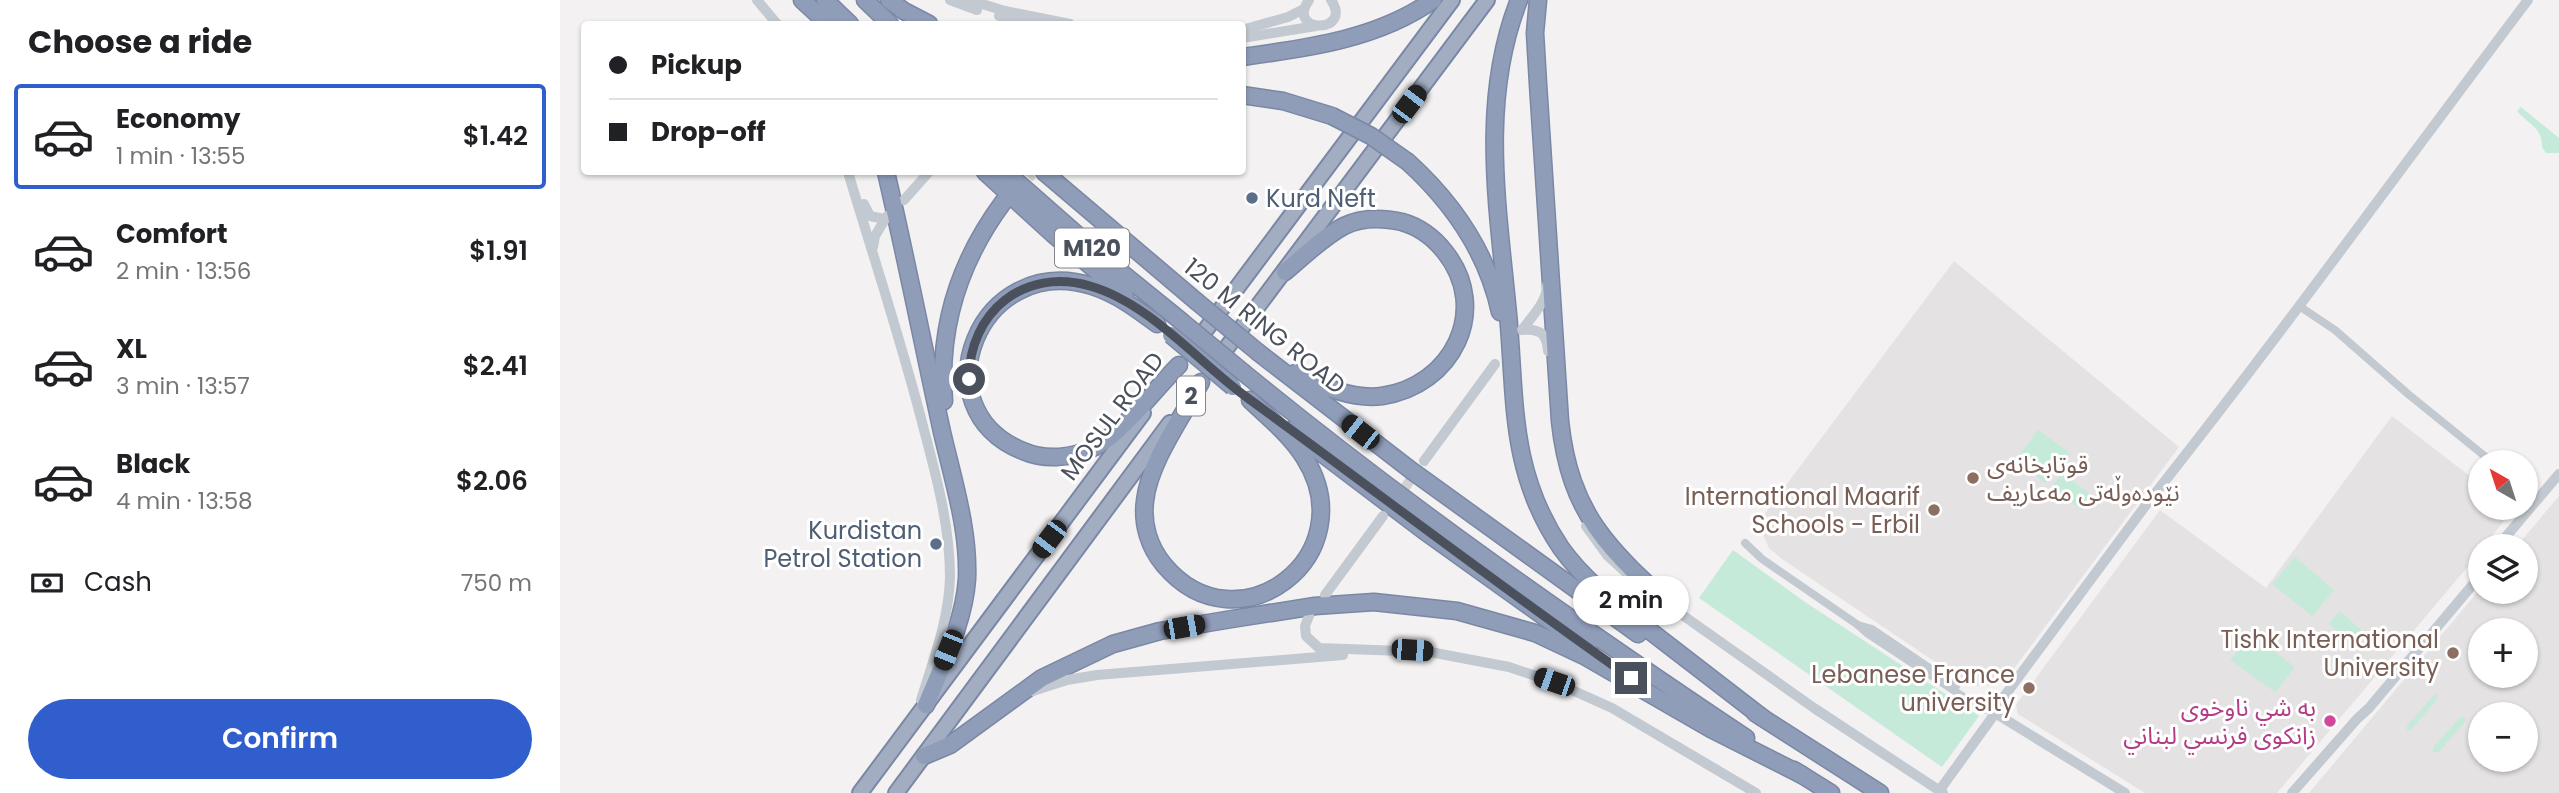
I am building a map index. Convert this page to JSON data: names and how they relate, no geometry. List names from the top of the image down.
{
  "streets": {
    "highway": [
      "M120",
      "120 M RING ROAD",
      "2",
      "MOSUL ROAD"
    ]
  },
  "places": [
    "Kurd Neft",
    "قوتابخانەی نێودەوڵەتی مەعاریف",
    "International Maarif Schools - Erbil",
    "Kurdistan Petrol Station",
    "Tishk International University",
    "Lebanese France university",
    "به شي ناوخوى زانكوى فرنسي لبناني"
  ],
  "north": "top left",
  "page": {
    "heading": "Choose a ride",
    "banner": ["Pickup", "Drop-off"],
    "list": [
      {
        "name": "Economy",
        "note": "1 min · 13:55",
        "value": "$1.42"
      },
      {
        "name": "Comfort",
        "note": "2 min · 13:56",
        "value": "$1.91"
      },
      {
        "name": "XL",
        "note": "3 min · 13:57",
        "value": "$2.41"
      },
      {
        "name": "Black",
        "note": "4 min · 13:58",
        "value": "$2.06"
      }
    ],
    "map_buttons": ["+", "−"],
    "pay": ["Cash", "750 m"],
    "bubble": "2 min",
    "buttons": "Confirm"
  }
}
